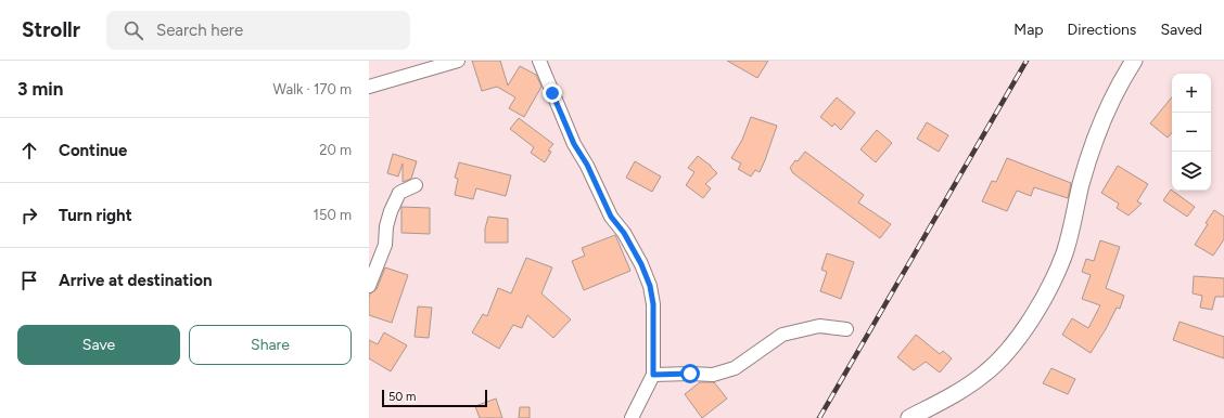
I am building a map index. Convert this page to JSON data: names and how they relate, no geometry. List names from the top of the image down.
{
  "scale_bar": "50 m",
  "page": {
    "header": "Strollr",
    "search": "Search here",
    "nav": ["Map", "Directions", "Saved"],
    "heading": ["3 min", "Walk · 170 m"],
    "map_buttons": ["+", "−"],
    "list": [
      ["Continue", "20 m"],
      ["Turn right", "150 m"],
      "Arrive at destination"
    ],
    "buttons": ["Save", "Share"],
    "scale": "50 m"
  }
}
